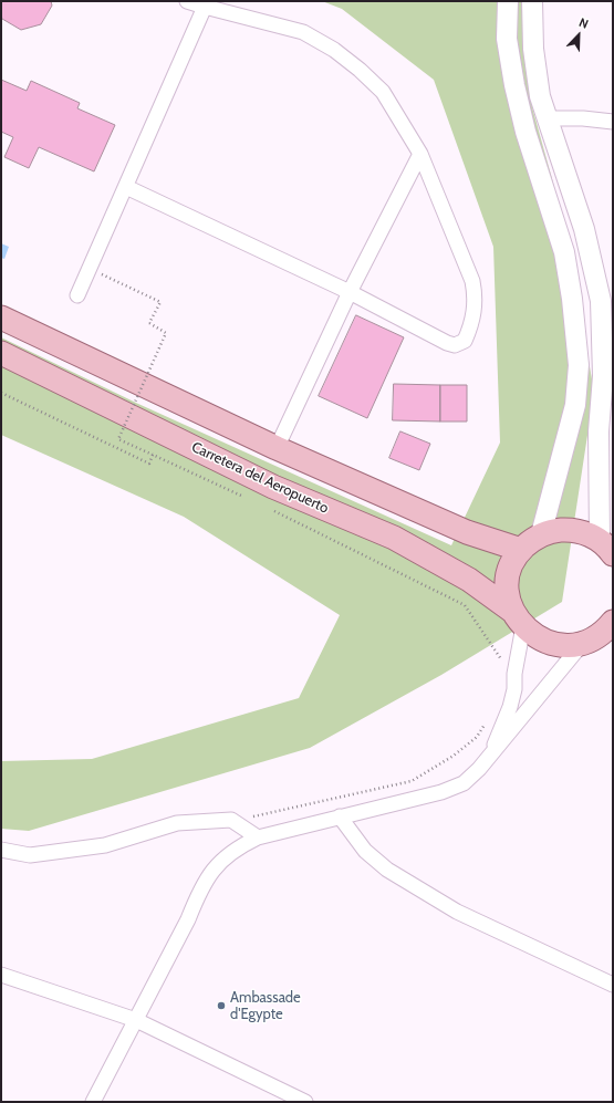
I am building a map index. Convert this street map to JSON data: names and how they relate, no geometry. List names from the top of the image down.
{
  "streets": {
    "main road": ["Carretera del Aeropuerto"]
  },
  "places": ["Ambassade d'Egypte"],
  "north": "top right"
}
